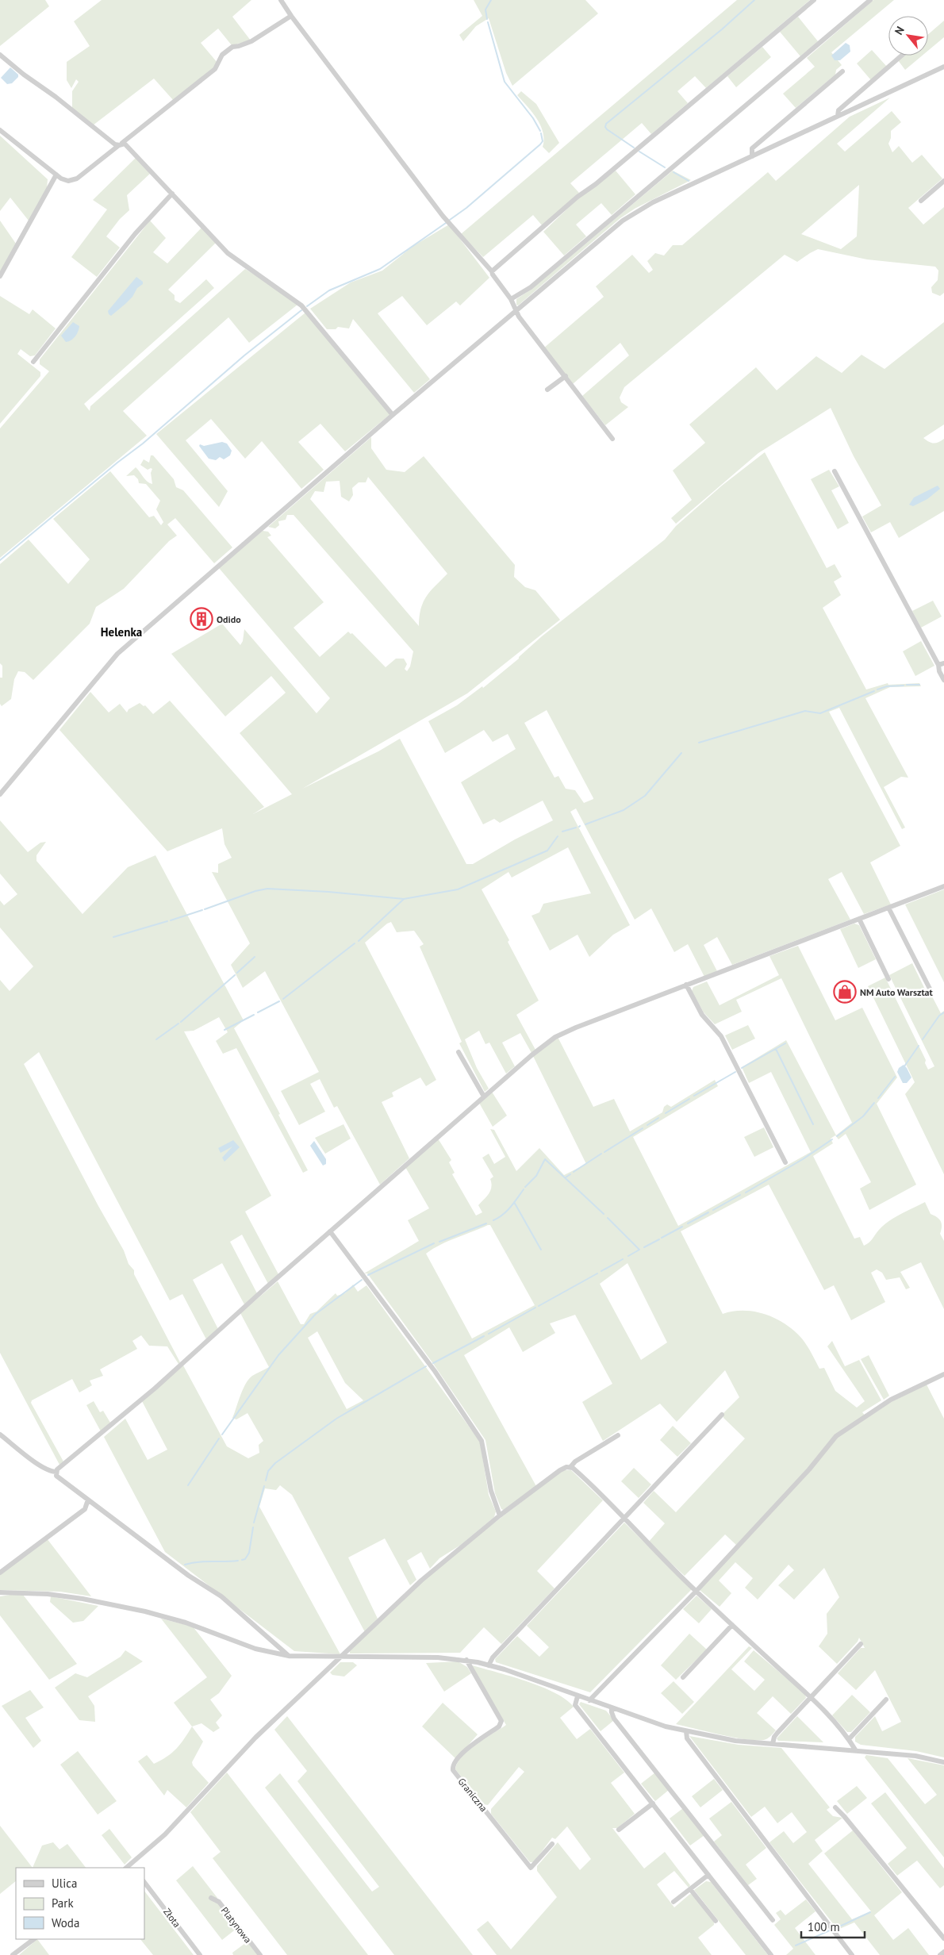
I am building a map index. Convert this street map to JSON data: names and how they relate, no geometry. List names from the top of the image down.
{
  "streets": {
    "street": ["Graniczna", "Złota", "Platynowa"]
  },
  "districts": ["Helenka"],
  "places": {
    "building": ["Odido"],
    "shop": ["NM Auto Warsztat"]
  },
  "legend": ["Ulica", "Park", "Woda"],
  "scale_bar": "100 m",
  "north": "top left"
}
